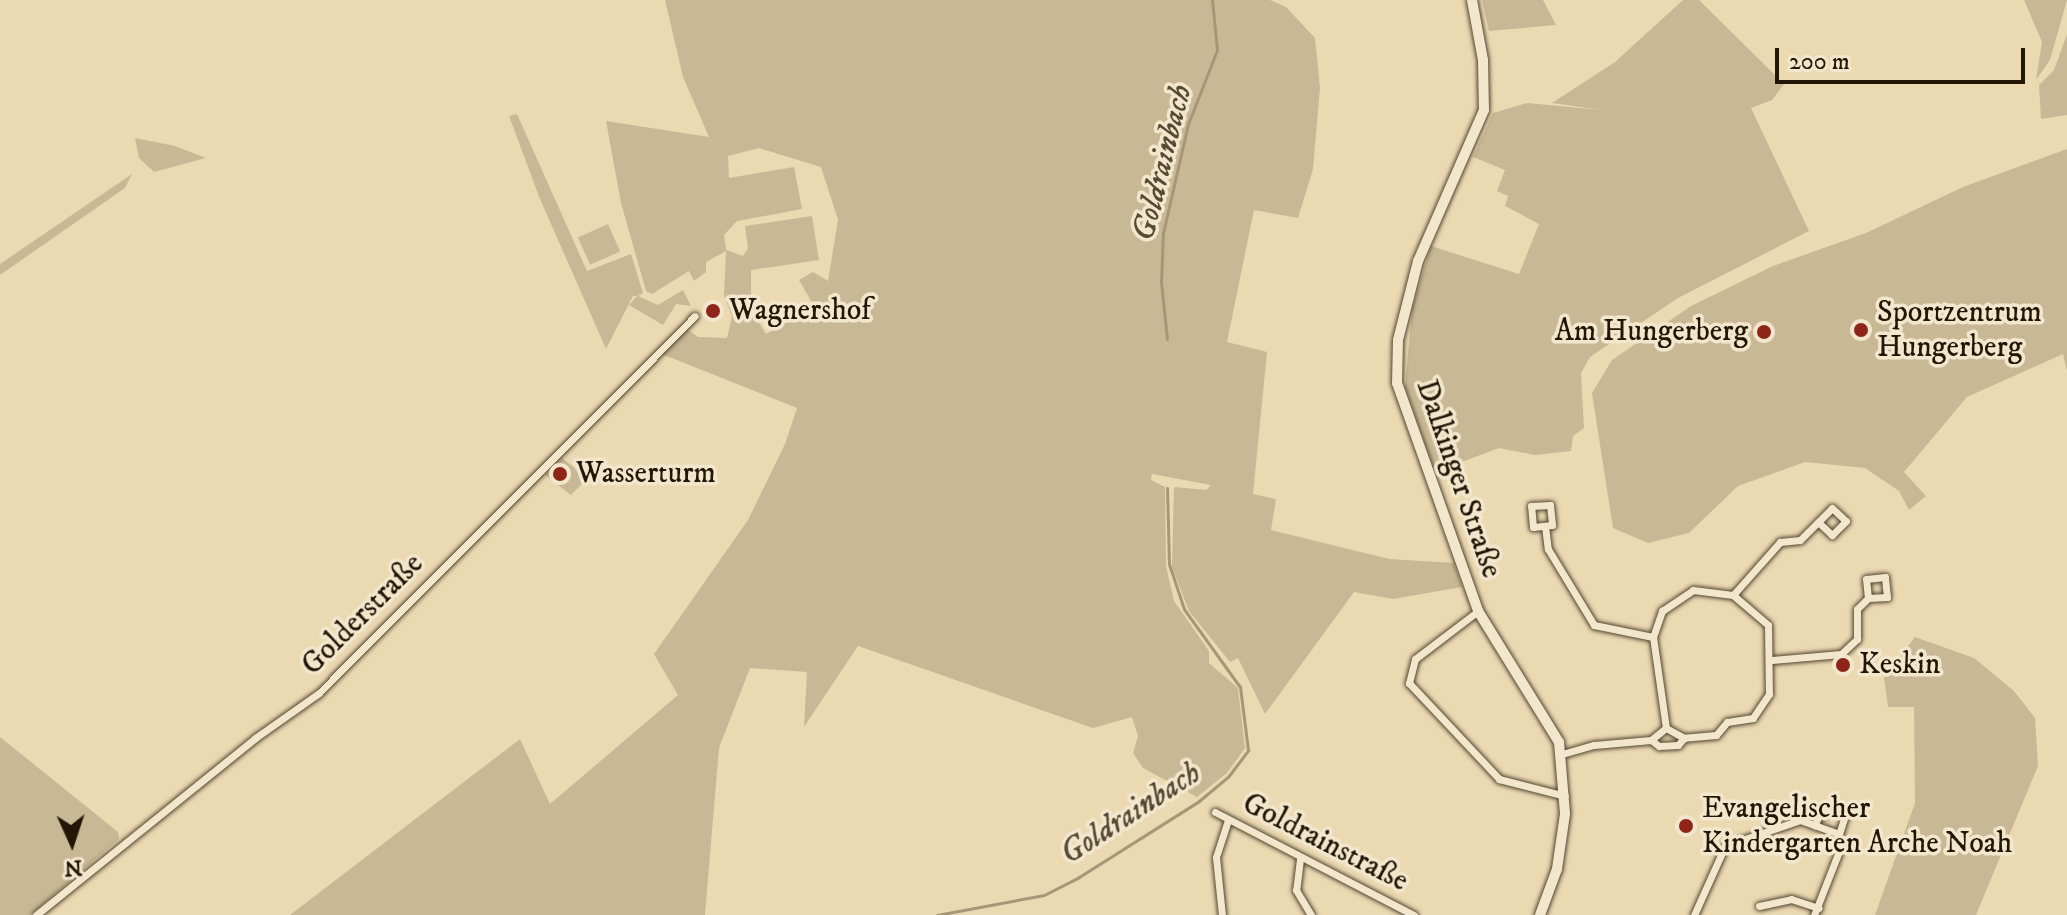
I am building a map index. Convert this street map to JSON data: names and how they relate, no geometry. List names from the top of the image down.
{
  "streets": {
    "street": ["Dalkinger Straße", "Golderstraße", "Goldrainstraße"]
  },
  "water": ["Goldrainbach"],
  "places": [
    "Wagnershof",
    "Sportzentrum Hungerberg",
    "Am Hungerberg",
    "Wasserturm",
    "Keskin",
    "Evangelischer Kindergarten Arche Noah"
  ],
  "scale_bar": "200 m",
  "north": "bottom"
}
